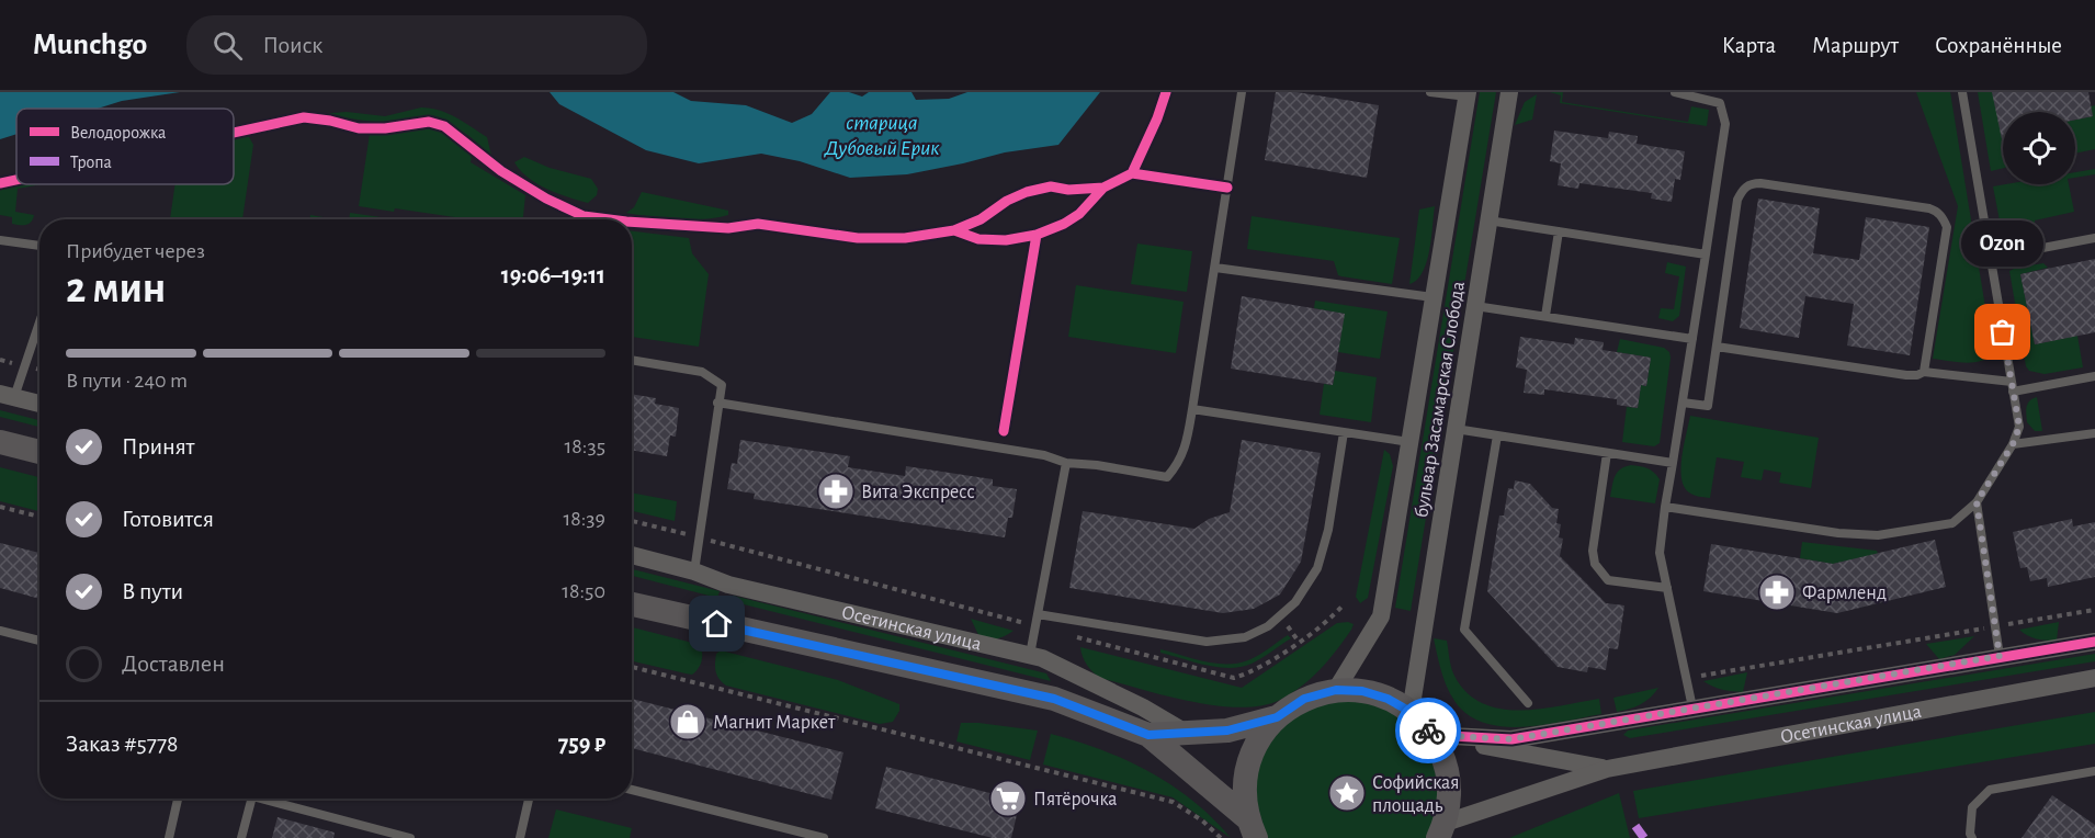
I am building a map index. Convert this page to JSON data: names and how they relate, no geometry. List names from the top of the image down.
{
  "streets": {
    "street": ["бульвар Засамарская Слобода", "Осетинская улица"]
  },
  "water": ["старица Дубовый Ерик"],
  "places": {
    "other": ["Ozon"],
    "pharmacy": ["Вита Экспресс", "Фармленд"],
    "shop": ["Магнит Маркет"],
    "place": ["Софийская площадь"],
    "supermarket": ["Пятёрочка"]
  },
  "legend": ["Велодорожка", "Тропа"],
  "page": {
    "header": "Munchgo",
    "search": "Поиск",
    "nav": ["Карта", "Маршрут", "Сохранённые"],
    "heading": ["2 мин", "Прибудет через", "19:06–19:11"],
    "panel": ["Заказ #5778", "759 ₽"],
    "bubble": "Ozon",
    "bar": "В пути · 240 m",
    "list": [
      ["Принят", "18:35"],
      ["Готовится", "18:39"],
      ["В пути", "18:50"],
      "Доставлен"
    ]
  }
}
